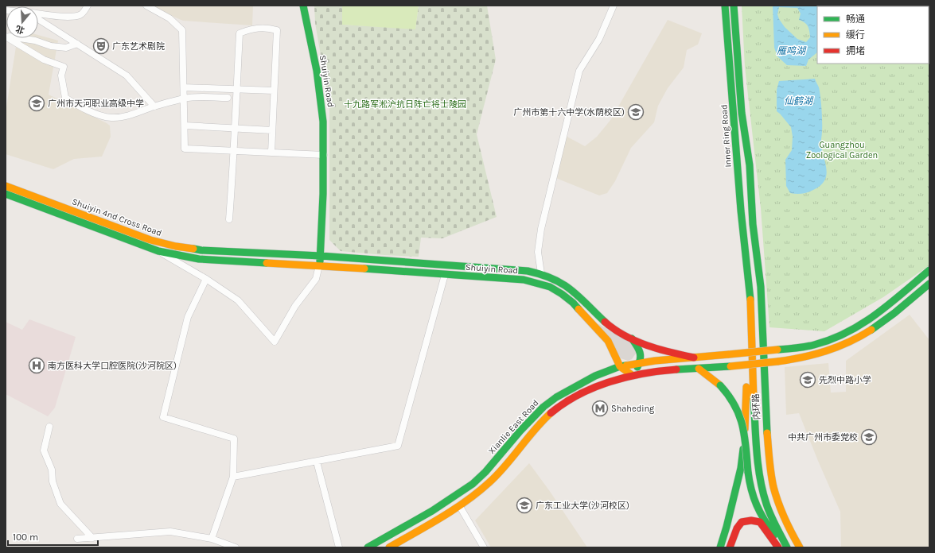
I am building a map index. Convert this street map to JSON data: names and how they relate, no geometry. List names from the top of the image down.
{
  "streets": {
    "main road": [
      "Shuiyin Road",
      "Inner Ring Road",
      "Shuiyin 4nd Cross Road",
      "内环路",
      "Xianlie East Road"
    ]
  },
  "crossings": [
    ["Shuiyin Road", "Shuiyin 4nd Cross Road"],
    ["Shuiyin Road", "Xianlie East Road"],
    ["Inner Ring Road", "内环路"]
  ],
  "water": ["雁鸣湖", "仙鹤湖"],
  "parks": ["十九路军淞沪抗日阵亡将士陵园", "Guangzhou Zoological Garden"],
  "places": {
    "theatre": ["广东艺术剧院"],
    "school or university": [
      "广州市天河职业高级中学",
      "广州市第十六中学(水荫校区)",
      "先烈中路小学",
      "中共广州市委党校",
      "广东工业大学(沙河校区)"
    ],
    "hospital": ["南方医科大学口腔医院(沙河院区)"],
    "metro station": ["Shaheding"]
  },
  "legend": ["畅通", "缓行", "拥堵"],
  "scale_bar": "100 m",
  "north": "bottom"
}
